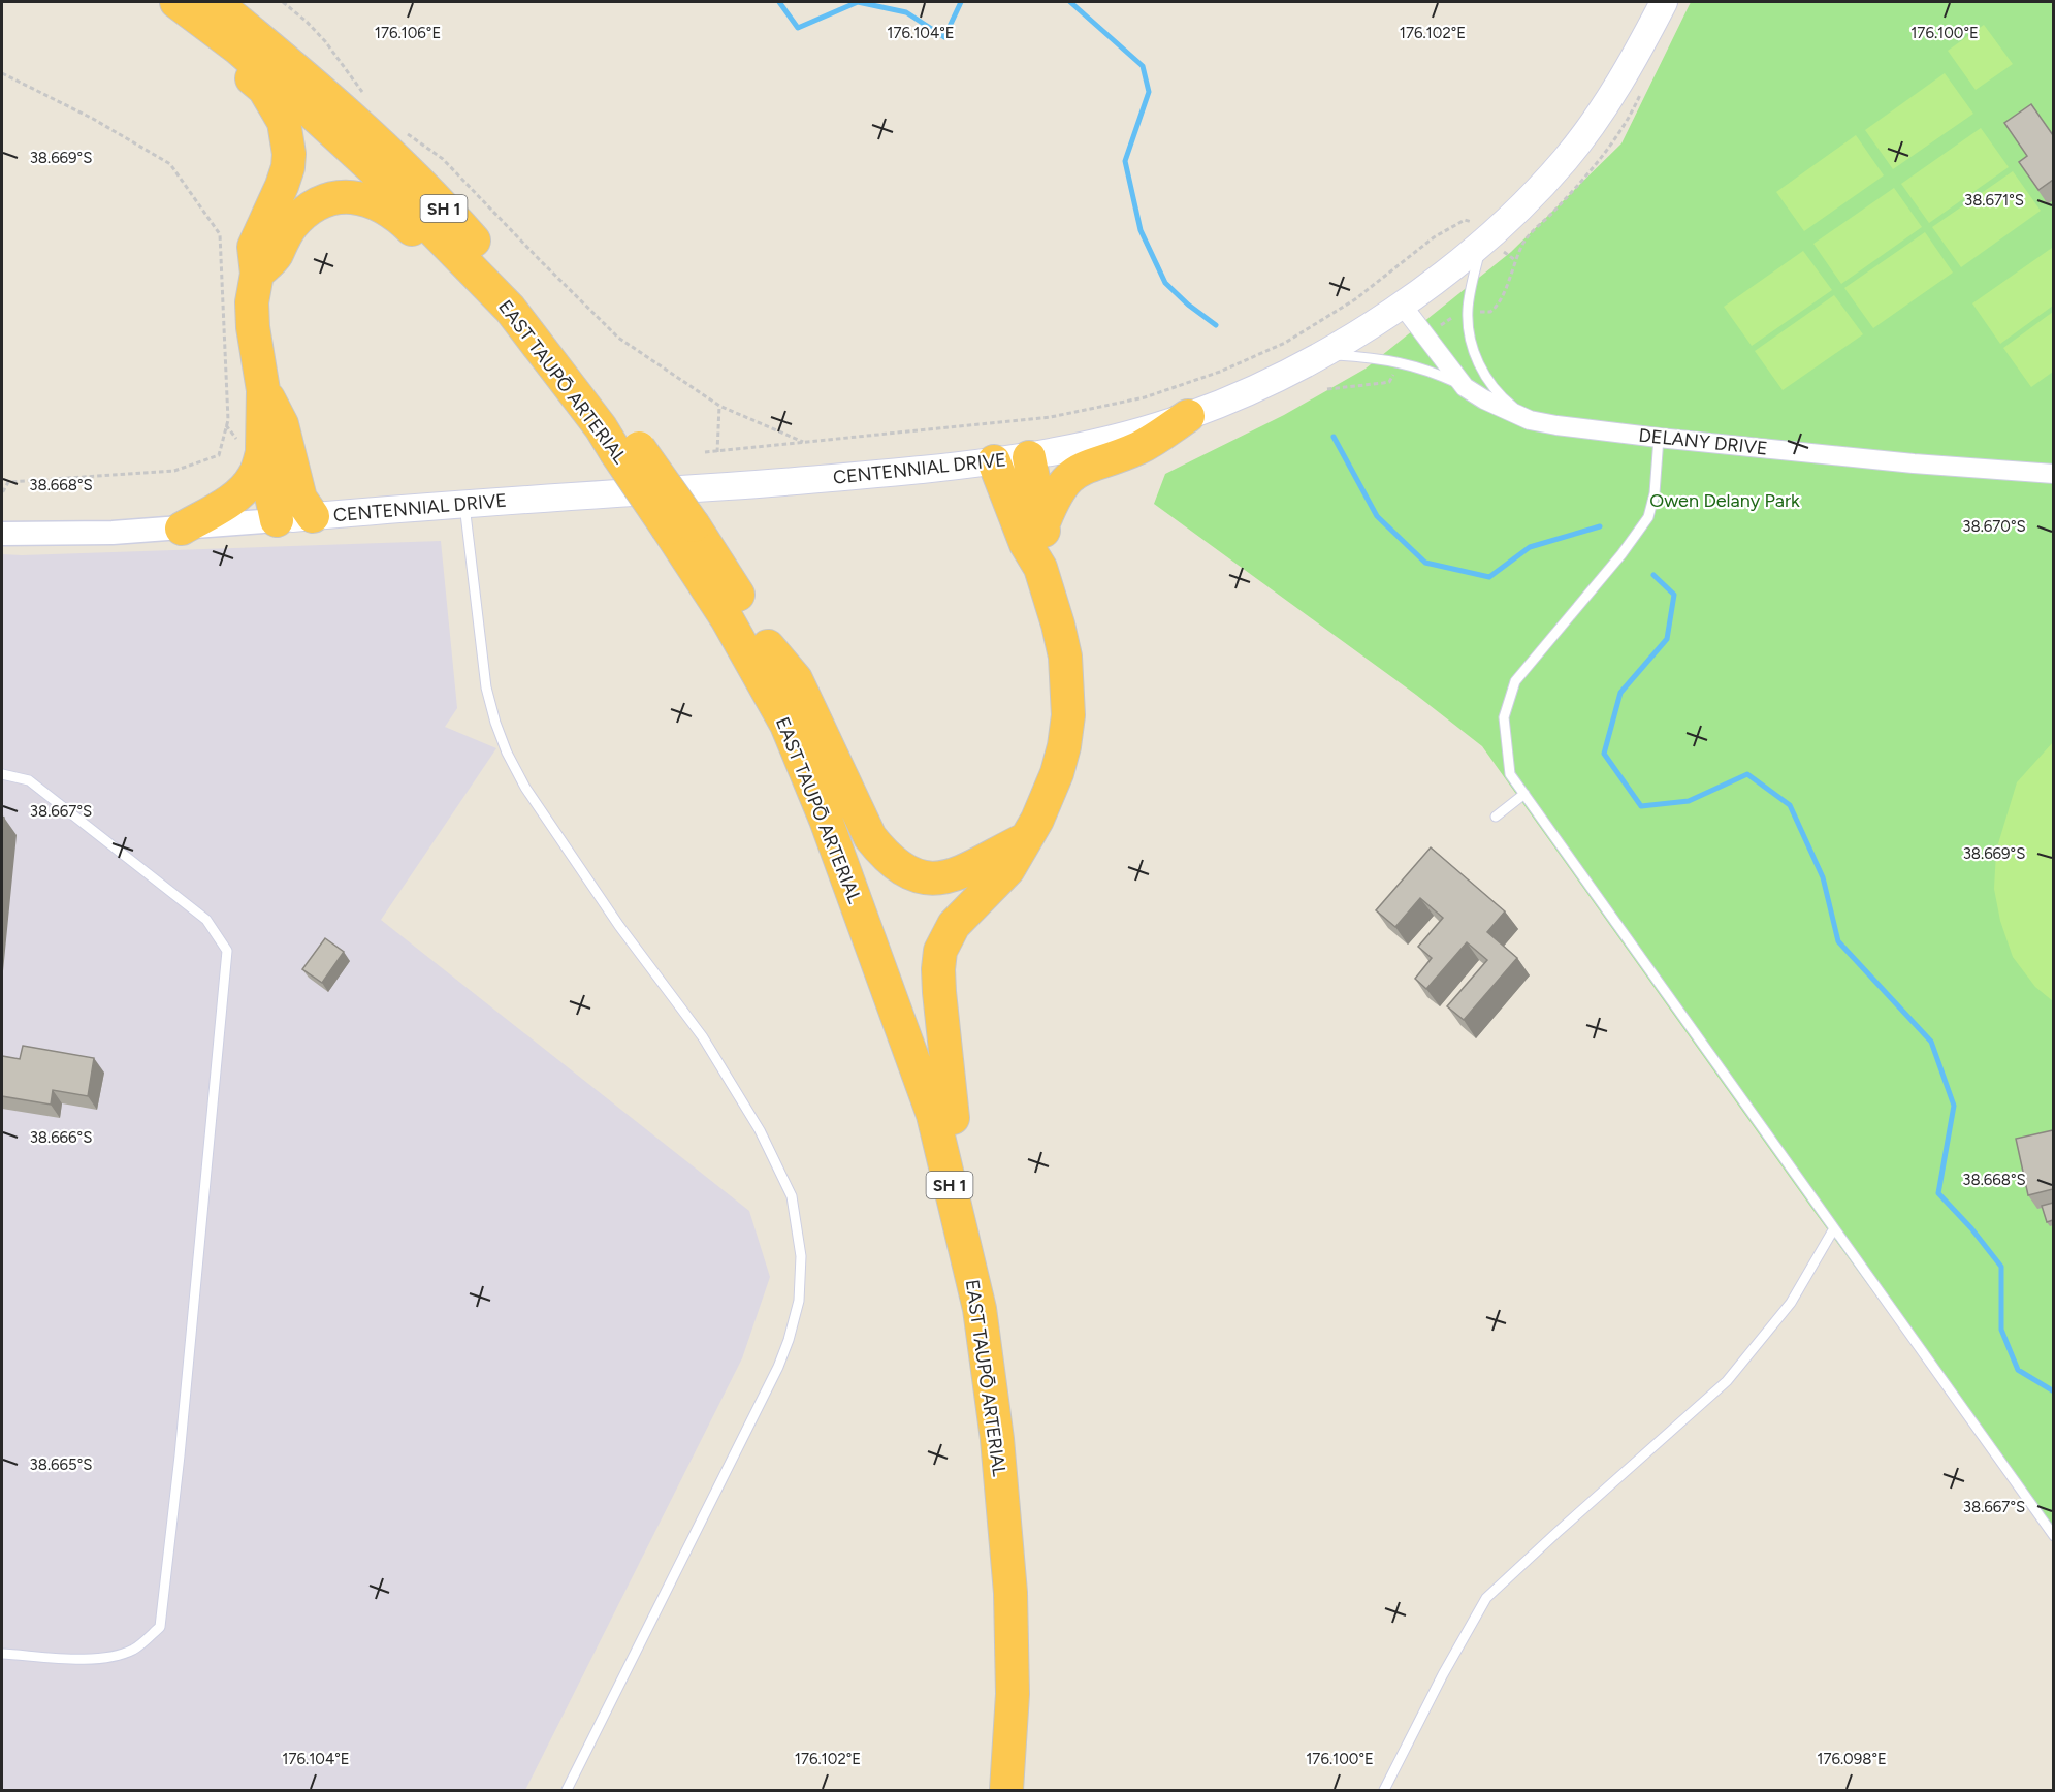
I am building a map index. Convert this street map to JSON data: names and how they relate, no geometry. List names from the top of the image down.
{
  "streets": {
    "highway": ["SH 1", "EAST TAUPŌ ARTERIAL"],
    "main road": ["CENTENNIAL DRIVE"],
    "street": ["DELANY DRIVE"]
  },
  "crossings": [
    ["DELANY DRIVE", "CENTENNIAL DRIVE"]
  ],
  "parks": ["Owen Delany Park"],
  "coordinates": [
    "176.106°E",
    "176.104°E",
    "176.100°E",
    "176.102°E",
    "38.669°S",
    "38.671°S",
    "38.668°S",
    "38.670°S",
    "38.667°S",
    "38.666°S",
    "38.665°S",
    "176.098°E"
  ]
}
